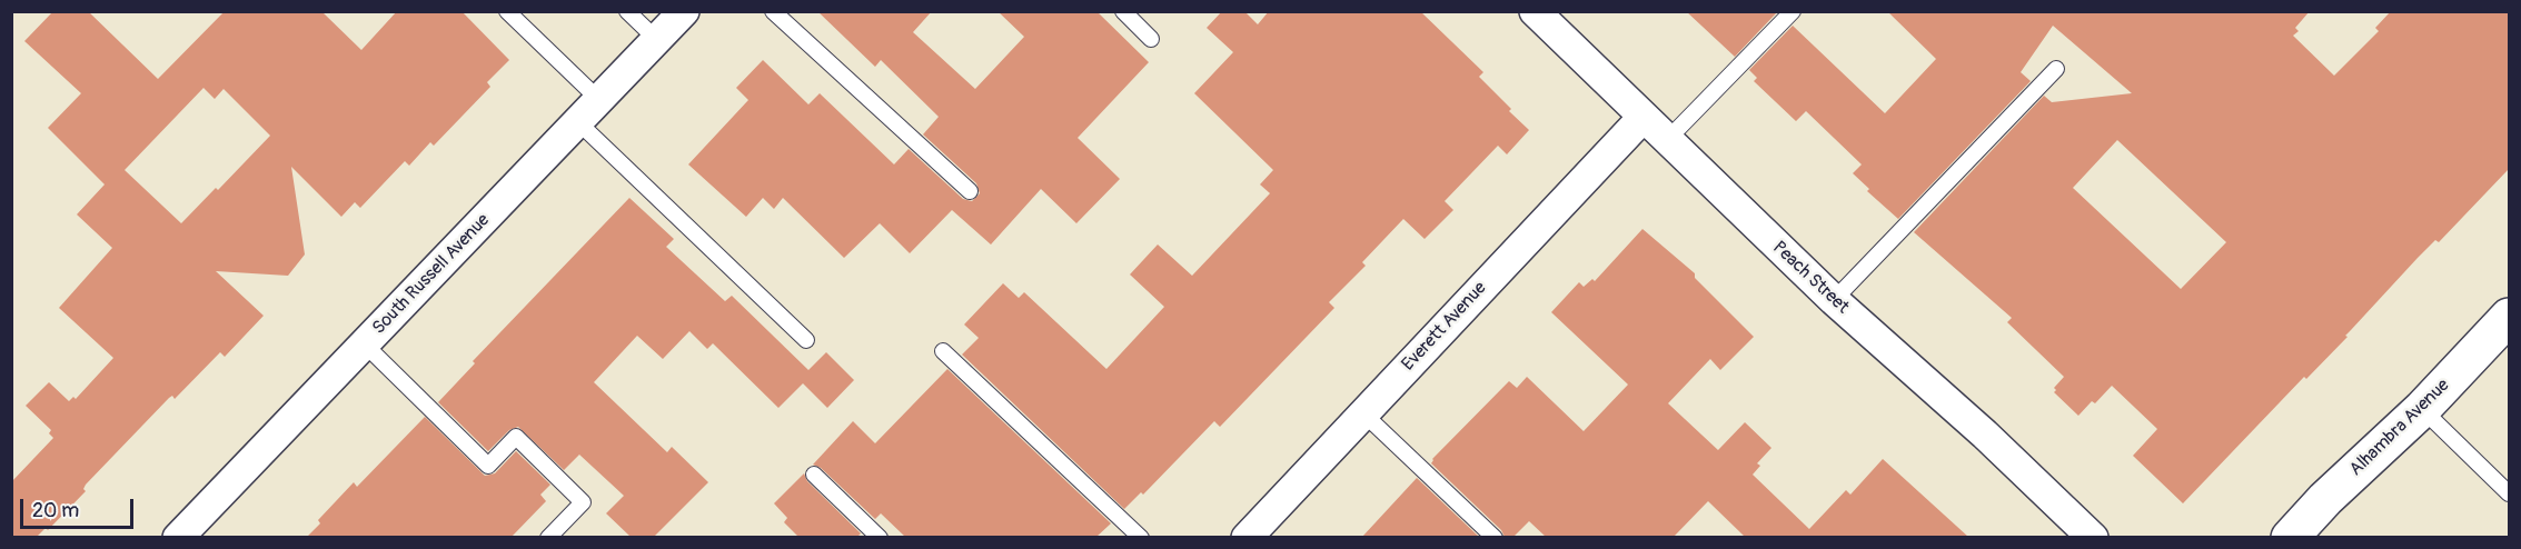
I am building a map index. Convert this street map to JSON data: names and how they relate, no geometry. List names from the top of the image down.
{
  "streets": {
    "street": [
      "South Russell Avenue",
      "Peach Street",
      "Everett Avenue",
      "Alhambra Avenue"
    ]
  },
  "crossings": [
    ["Peach Street", "Everett Avenue"]
  ],
  "scale_bar": "20 m"
}
